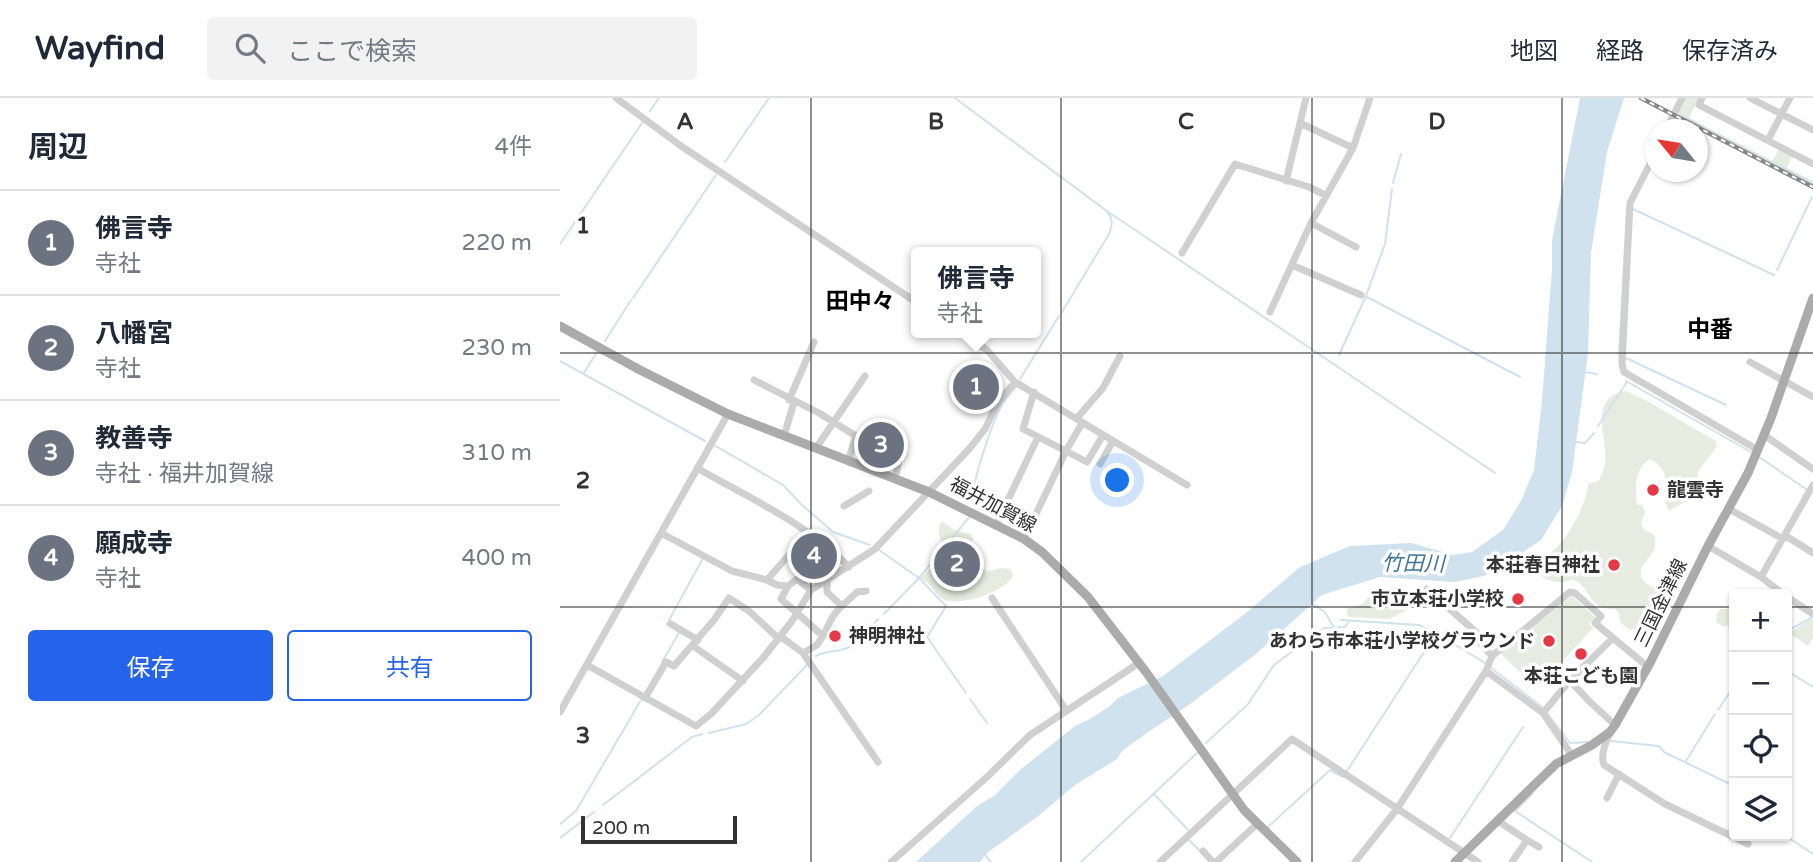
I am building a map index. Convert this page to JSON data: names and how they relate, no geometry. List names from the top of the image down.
{
  "streets": {
    "main road": ["福井加賀線", "三国金津線"]
  },
  "districts": ["田中々", "中番"],
  "water": ["竹田川"],
  "places": [
    "龍雲寺",
    "本荘春日神社",
    "市立本荘小学校",
    "神明神社",
    "あわら市本荘小学校グラウンド",
    "本荘こども園"
  ],
  "scale_bar": "200 m",
  "north": "top left",
  "page": {
    "header": "Wayfind",
    "search": "ここで検索",
    "nav": ["地図", "経路", "保存済み"],
    "heading": ["周辺", "4件"],
    "list": [
      {
        "mark": "1",
        "name": "佛言寺",
        "note": "寺社",
        "value": "220 m"
      },
      {
        "mark": "2",
        "name": "八幡宮",
        "note": "寺社",
        "value": "230 m"
      },
      {
        "mark": "3",
        "name": "教善寺",
        "note": "寺社 · 福井加賀線",
        "value": "310 m"
      },
      {
        "mark": "4",
        "name": "願成寺",
        "note": "寺社",
        "value": "400 m"
      }
    ],
    "popup": ["佛言寺", "寺社"],
    "pins": [
      "1",
      "3",
      "4",
      "2"
    ],
    "map_buttons": ["+", "−"],
    "buttons": ["保存", "共有"],
    "scale": "200 m"
  },
  "grid": {
    "columns": [
      "A",
      "B",
      "C",
      "D"
    ],
    "rows": ["1", "2", "3"]
  }
}
